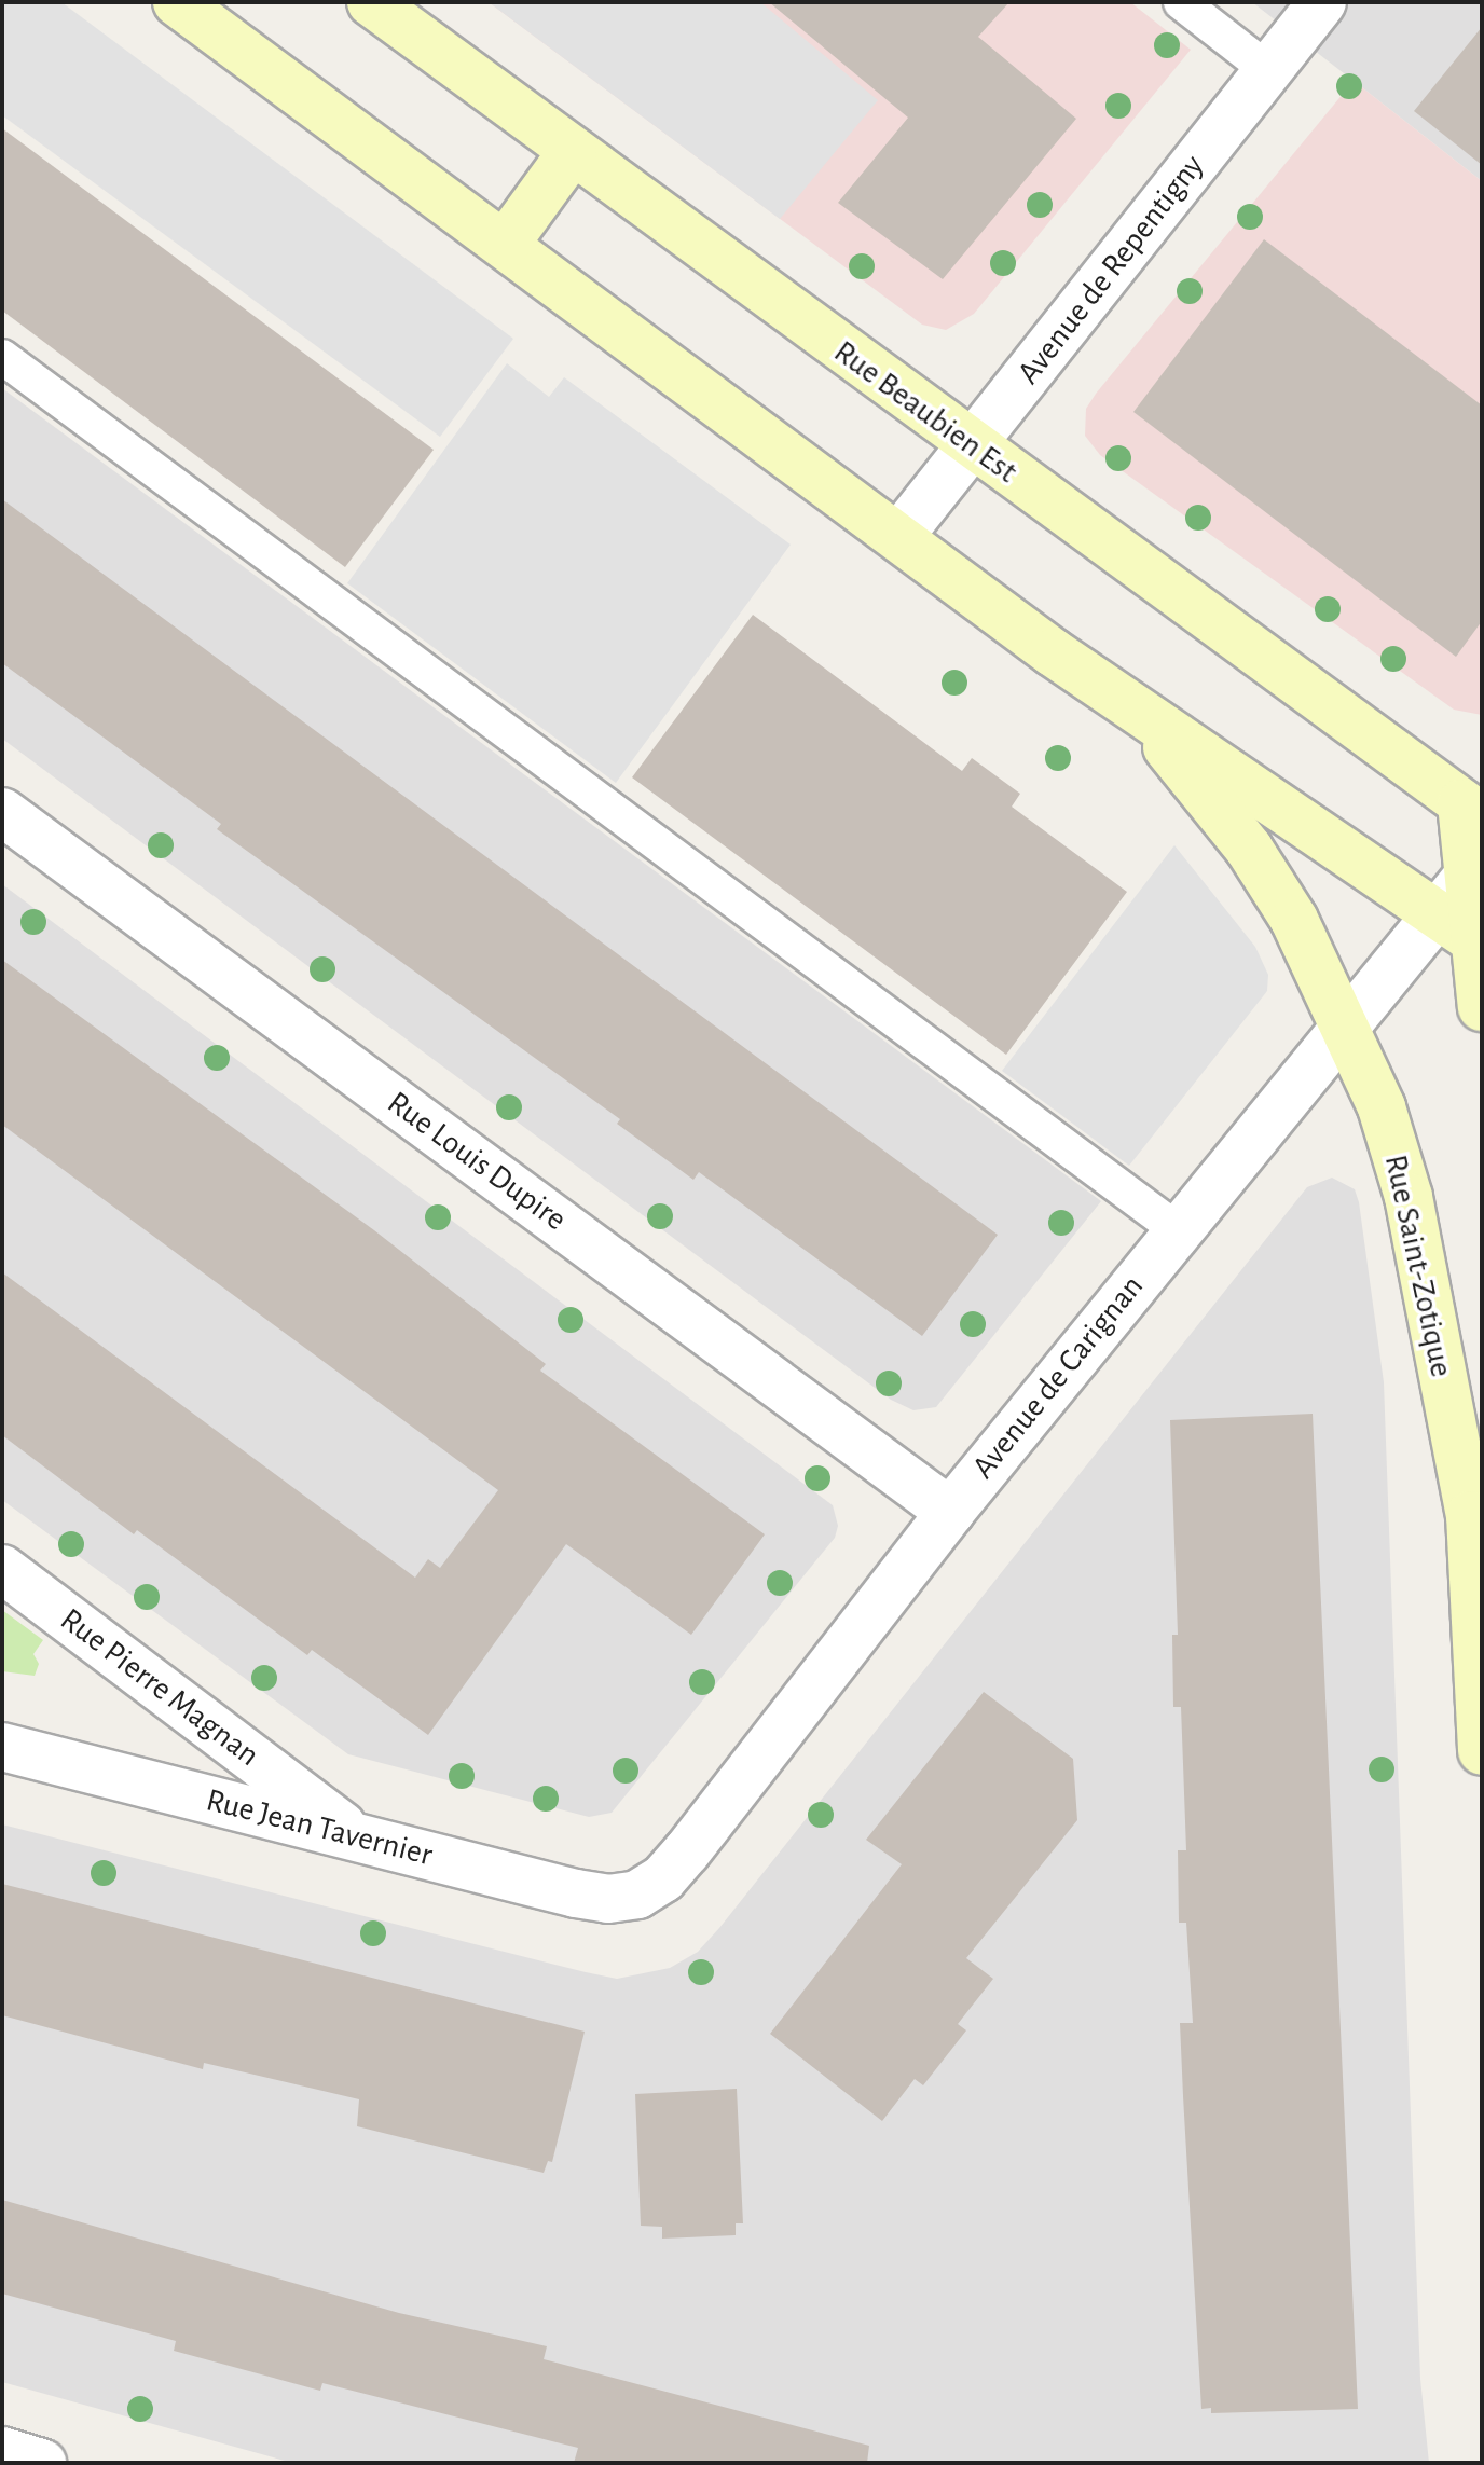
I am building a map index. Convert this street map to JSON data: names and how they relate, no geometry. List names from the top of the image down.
{
  "streets": {
    "street": [
      "Avenue de Repentigny",
      "Rue Beaubien Est",
      "Rue Louis Dupire",
      "Rue Saint-Zotique",
      "Avenue de Carignan",
      "Rue Pierre Magnan",
      "Rue Jean Tavernier"
    ]
  },
  "crossings": [
    ["Avenue de Repentigny", "Rue Beaubien Est"],
    ["Rue Louis Dupire", "Avenue de Carignan"],
    ["Rue Saint-Zotique", "Avenue de Carignan"],
    ["Avenue de Carignan", "Rue Jean Tavernier"],
    ["Rue Pierre Magnan", "Rue Jean Tavernier"]
  ]
}
